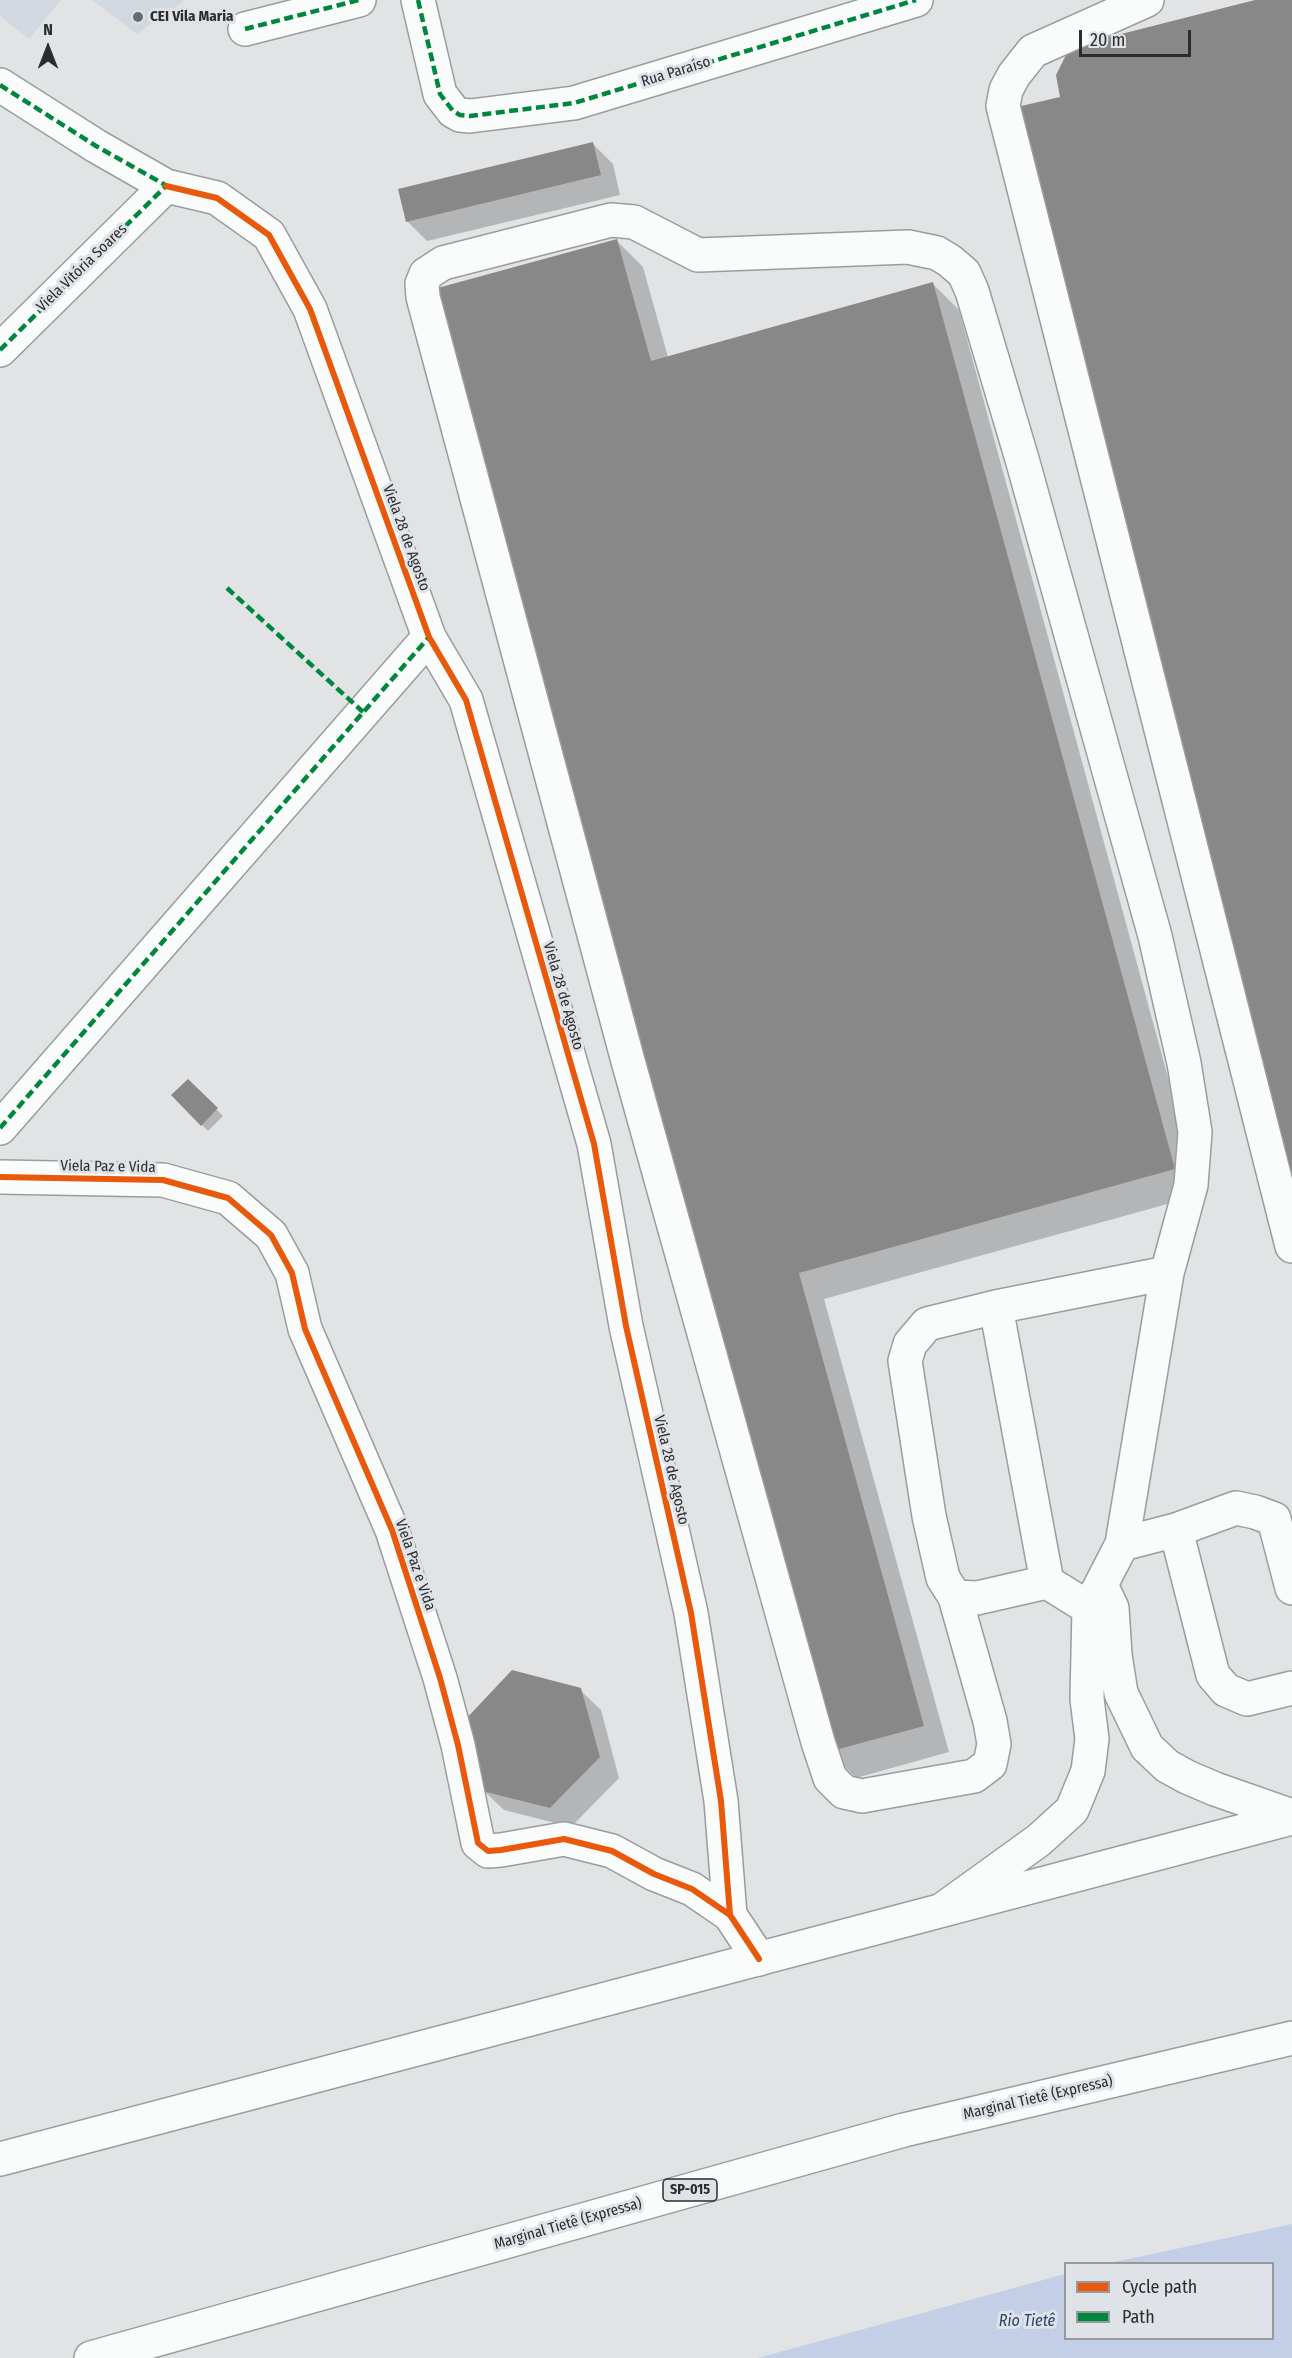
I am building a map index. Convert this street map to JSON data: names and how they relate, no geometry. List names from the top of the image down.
{
  "streets": {
    "main road": [
      "Rua Paraíso",
      "Viela Vitória Soares",
      "Viela 28 de Agosto",
      "Viela Paz e Vida",
      "Marginal Tietê (Expressa)",
      "SP-015"
    ]
  },
  "crossings": [
    ["Viela Vitória Soares", "Viela 28 de Agosto"],
    ["Viela 28 de Agosto", "Viela Paz e Vida"]
  ],
  "water": ["Rio Tietê"],
  "places": ["CEI Vila Maria"],
  "legend": ["Cycle path", "Path"],
  "scale_bar": "20 m",
  "north": "top"
}
